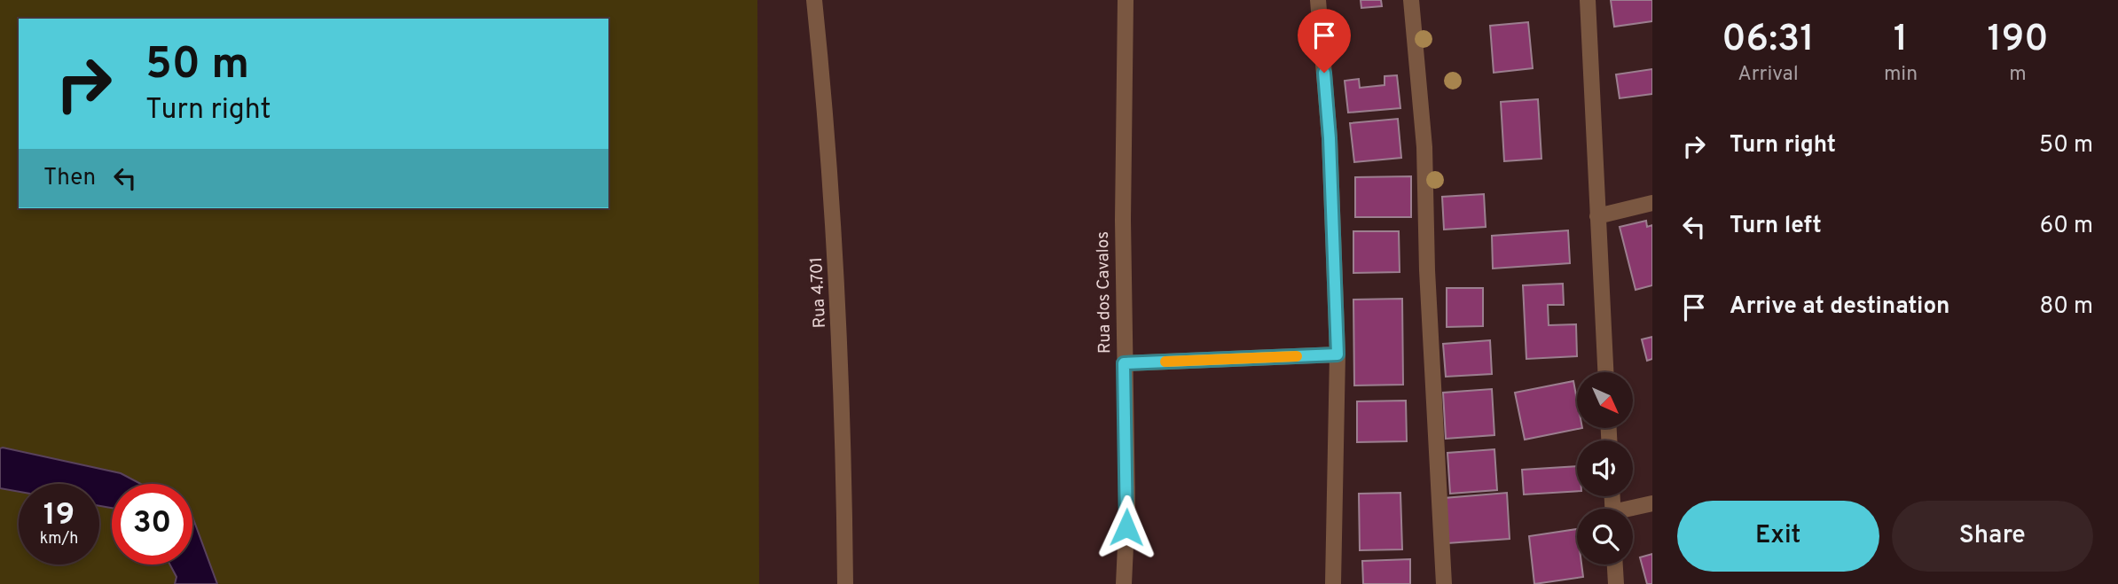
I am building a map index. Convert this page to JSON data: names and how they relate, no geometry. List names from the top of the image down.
{
  "streets": {
    "street": ["Rua 4.701", "Rua dos Cavalos"]
  },
  "north": "bottom right",
  "page": {
    "eta": [
      "06:31",
      "Arrival",
      "1",
      "min",
      "190",
      "m"
    ],
    "turn": ["50 m", "Turn right"],
    "list": [
      {
        "name": "Turn right",
        "value": "50 m"
      },
      {
        "name": "Turn left",
        "value": "60 m"
      },
      {
        "name": "Arrive at destination",
        "value": "80 m"
      }
    ],
    "then": "Then",
    "speed": "19 km/h",
    "limit": "30",
    "buttons": ["Exit", "Share"]
  }
}
